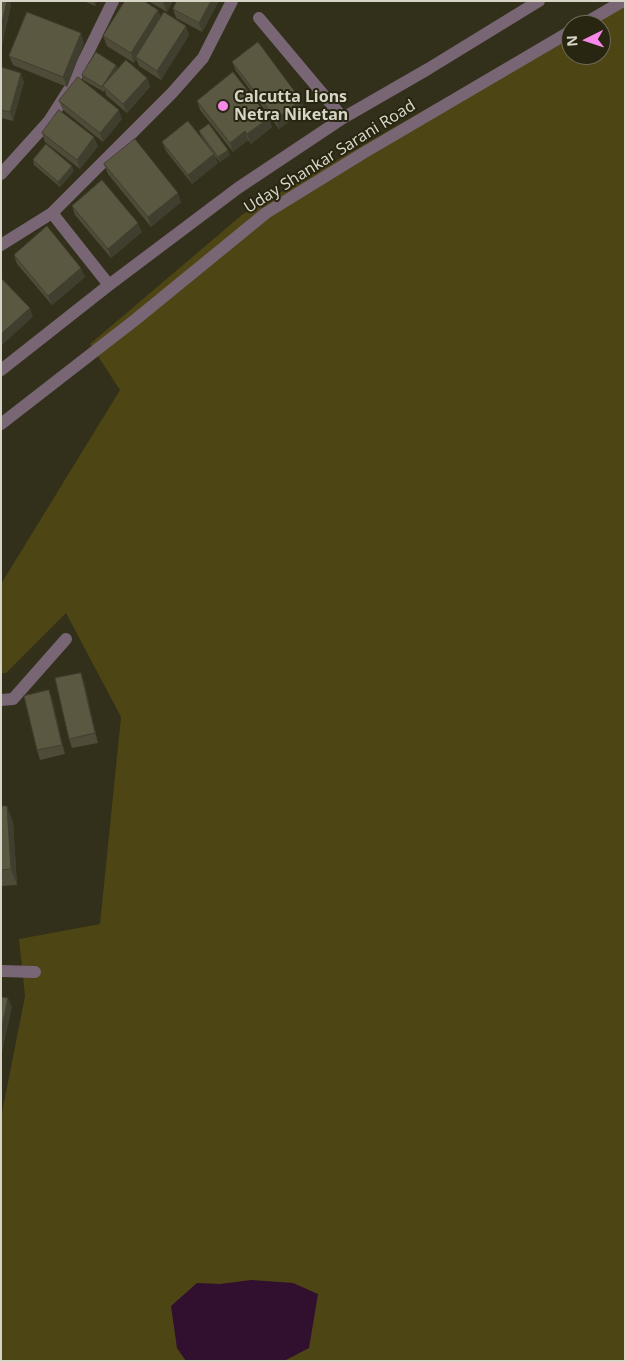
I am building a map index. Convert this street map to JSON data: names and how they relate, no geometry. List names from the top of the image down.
{
  "streets": {
    "street": ["Uday Shankar Sarani Road"]
  },
  "places": ["Calcutta Lions Netra Niketan"],
  "north": "left"
}
